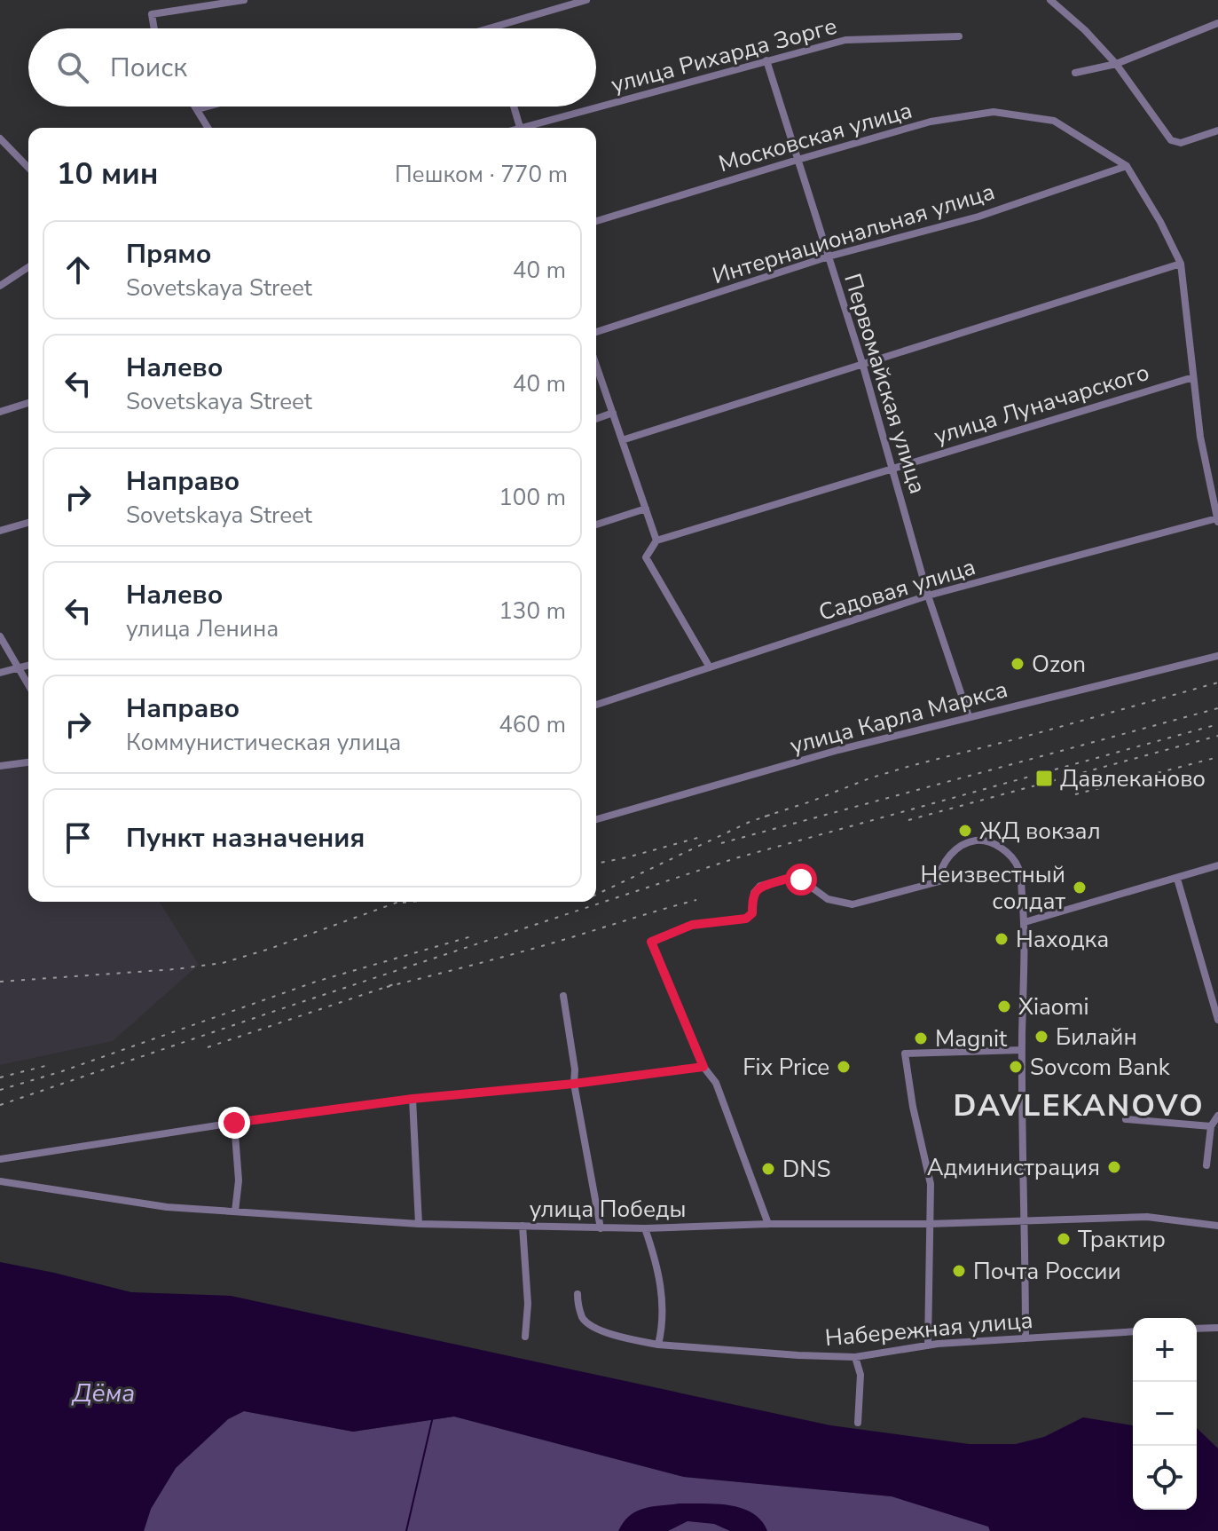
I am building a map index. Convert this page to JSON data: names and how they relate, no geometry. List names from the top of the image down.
{
  "streets": {
    "street": [
      "улица Рихарда Зорге",
      "Московская улица",
      "Интернациональная улица",
      "Первомайская улица",
      "улица Луначарского",
      "Садовая улица",
      "улица Карла Маркса",
      "улица Победы",
      "Набережная улица"
    ]
  },
  "crossings": [
    ["улица Рихарда Зорге", "Первомайская улица"],
    ["Московская улица", "Интернациональная улица"],
    ["Московская улица", "Первомайская улица"],
    ["Интернациональная улица", "Первомайская улица"],
    ["Первомайская улица", "улица Луначарского"],
    ["Первомайская улица", "Садовая улица"],
    ["Первомайская улица", "улица Карла Маркса"]
  ],
  "districts": ["DAVLEKANOVO"],
  "water": ["Дёма"],
  "places": {
    "other": [
      "Ozon",
      "ЖД вокзал",
      "Неизвестный солдат",
      "Находка",
      "Xiaomi",
      "Билайн",
      "Magnit",
      "Fix Price",
      "Sovcom Bank",
      "Администрация",
      "DNS",
      "Трактир",
      "Почта России"
    ],
    "transit": ["Давлеканово"]
  },
  "page": {
    "search": "Поиск",
    "heading": ["10 мин", "Пешком · 770 m"],
    "list": [
      ["Прямо", "Sovetskaya Street", "40 m"],
      ["Налево", "Sovetskaya Street", "40 m"],
      ["Направо", "Sovetskaya Street", "100 m"],
      ["Налево", "улица Ленина", "130 m"],
      ["Направо", "Коммунистическая улица", "460 m"],
      "Пункт назначения"
    ],
    "map_buttons": ["+", "−"]
  }
}
